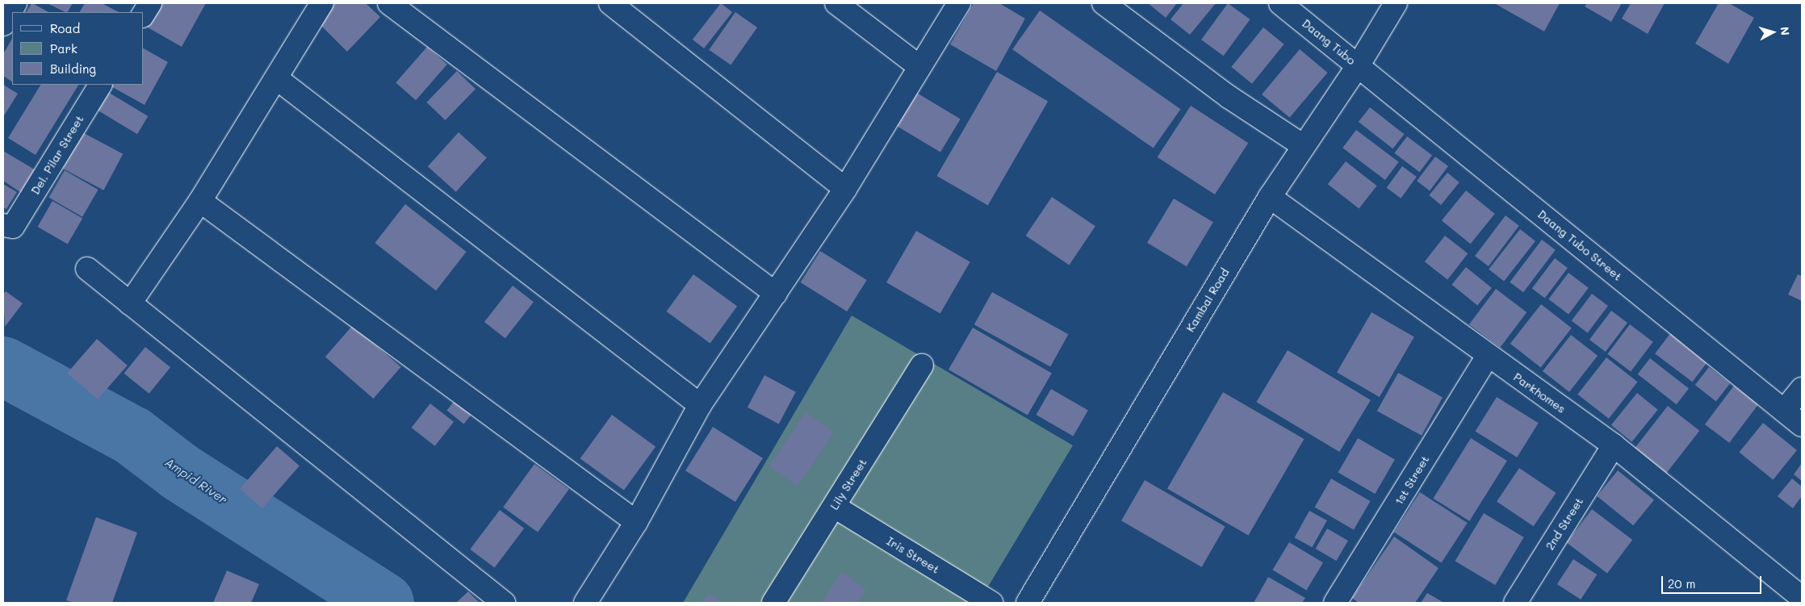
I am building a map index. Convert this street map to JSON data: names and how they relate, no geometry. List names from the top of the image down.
{
  "streets": {
    "street": [
      "Daang Tubo",
      "Del. Pilar Street",
      "Daang Tubo Street",
      "Kambal Road",
      "Parkhomes",
      "1st Street",
      "Lily Street",
      "2nd Street",
      "Iris Street"
    ]
  },
  "crossings": [
    ["Daang Tubo", "Daang Tubo Street"],
    ["Daang Tubo", "Kambal Road"],
    ["Daang Tubo Street", "Kambal Road"],
    ["Kambal Road", "Parkhomes"],
    ["Parkhomes", "1st Street"],
    ["Parkhomes", "2nd Street"],
    ["Lily Street", "Iris Street"]
  ],
  "water": ["Ampid River"],
  "legend": ["Road", "Park", "Building"],
  "scale_bar": "20 m",
  "north": "right"
}
